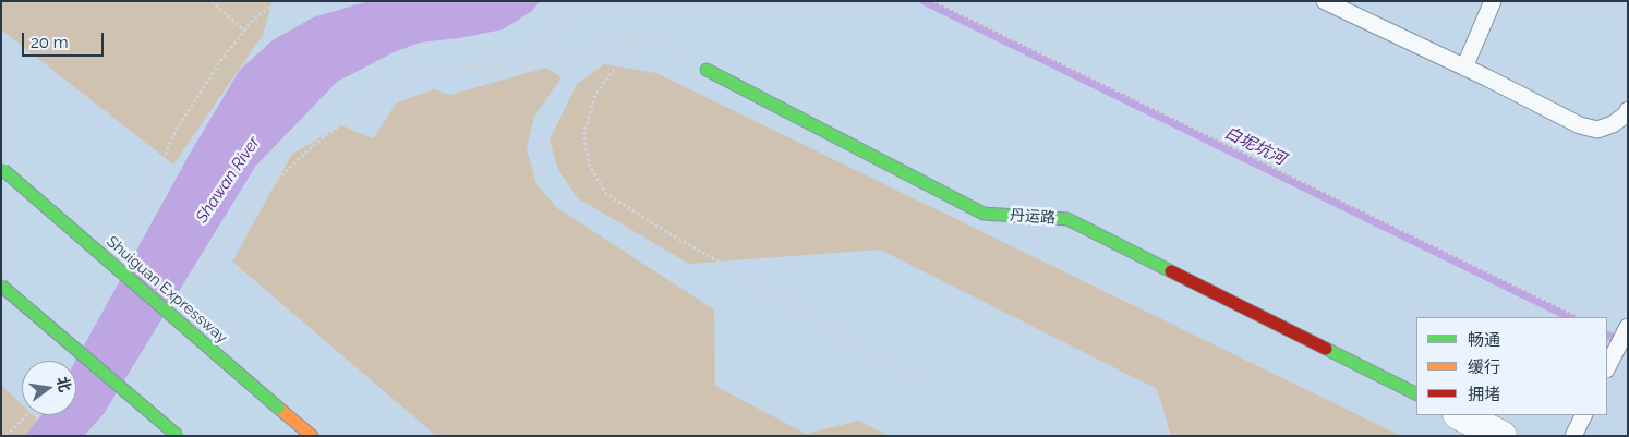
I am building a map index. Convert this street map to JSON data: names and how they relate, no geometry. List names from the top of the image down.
{
  "streets": {
    "main road": ["丹运路", "Shuiguan Expressway"]
  },
  "water": ["白坭坑河", "Shawan River"],
  "legend": ["畅通", "缓行", "拥堵"],
  "scale_bar": "20 m",
  "north": "right"
}
